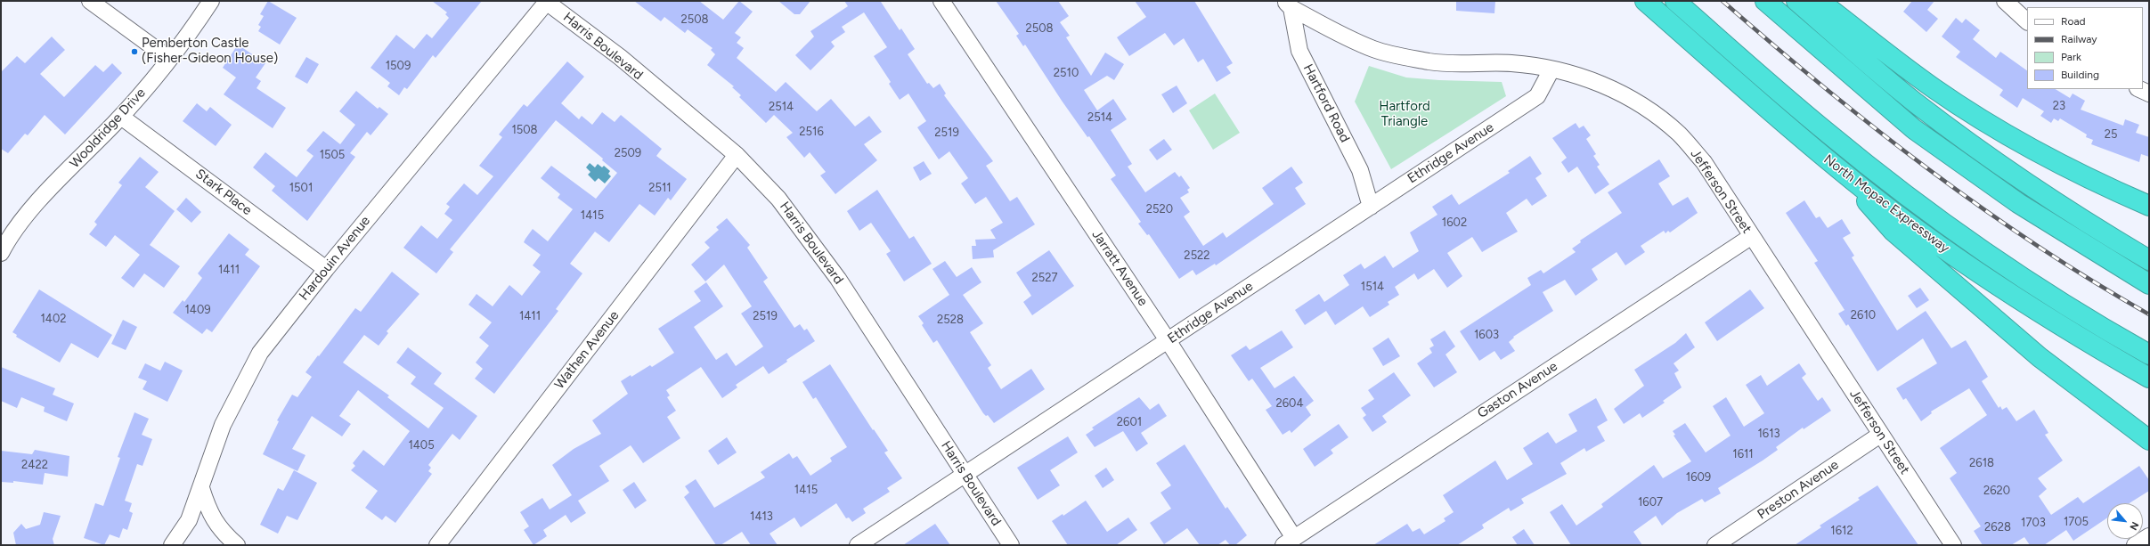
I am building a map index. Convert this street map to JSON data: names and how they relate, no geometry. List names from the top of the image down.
{
  "streets": {
    "highway": ["North Mopac Expressway"],
    "street": [
      "Harris Boulevard",
      "Hartford Road",
      "Wooldridge Drive",
      "Ethridge Avenue",
      "Jefferson Street",
      "Stark Place",
      "Hardouin Avenue",
      "Jarratt Avenue",
      "Wathen Avenue",
      "Gaston Avenue",
      "Preston Avenue"
    ]
  },
  "crossings": [
    ["Harris Boulevard", "Ethridge Avenue"],
    ["Harris Boulevard", "Hardouin Avenue"],
    ["Harris Boulevard", "Wathen Avenue"],
    ["Hartford Road", "Ethridge Avenue"],
    ["Hartford Road", "Jefferson Street"],
    ["Wooldridge Drive", "Stark Place"],
    ["Ethridge Avenue", "Jefferson Street"],
    ["Ethridge Avenue", "Jarratt Avenue"],
    ["Jefferson Street", "Gaston Avenue"],
    ["Jefferson Street", "Preston Avenue"],
    ["Stark Place", "Hardouin Avenue"],
    ["Jarratt Avenue", "Gaston Avenue"]
  ],
  "parks": ["Hartford Triangle"],
  "places": ["Pemberton Castle (Fisher-Gideon House)"],
  "house_numbers": [
    "2508",
    "2508",
    "1509",
    "2510",
    "23",
    "2514",
    "2514",
    "1508",
    "2516",
    "2519",
    "25",
    "2509",
    "1505",
    "1501",
    "2511",
    "2520",
    "1415",
    "1602",
    "2522",
    "1411",
    "2527",
    "1514",
    "1409",
    "2610",
    "1411",
    "2519",
    "1402",
    "2528",
    "1603",
    "2604",
    "2601",
    "1613",
    "1405",
    "1611",
    "2618",
    "2422",
    "1609",
    "1415",
    "2620",
    "1607",
    "1413",
    "1705",
    "1703",
    "2628",
    "1612"
  ],
  "legend": [
    "Road",
    "Railway",
    "Park",
    "Building"
  ],
  "north": "bottom right"
}
